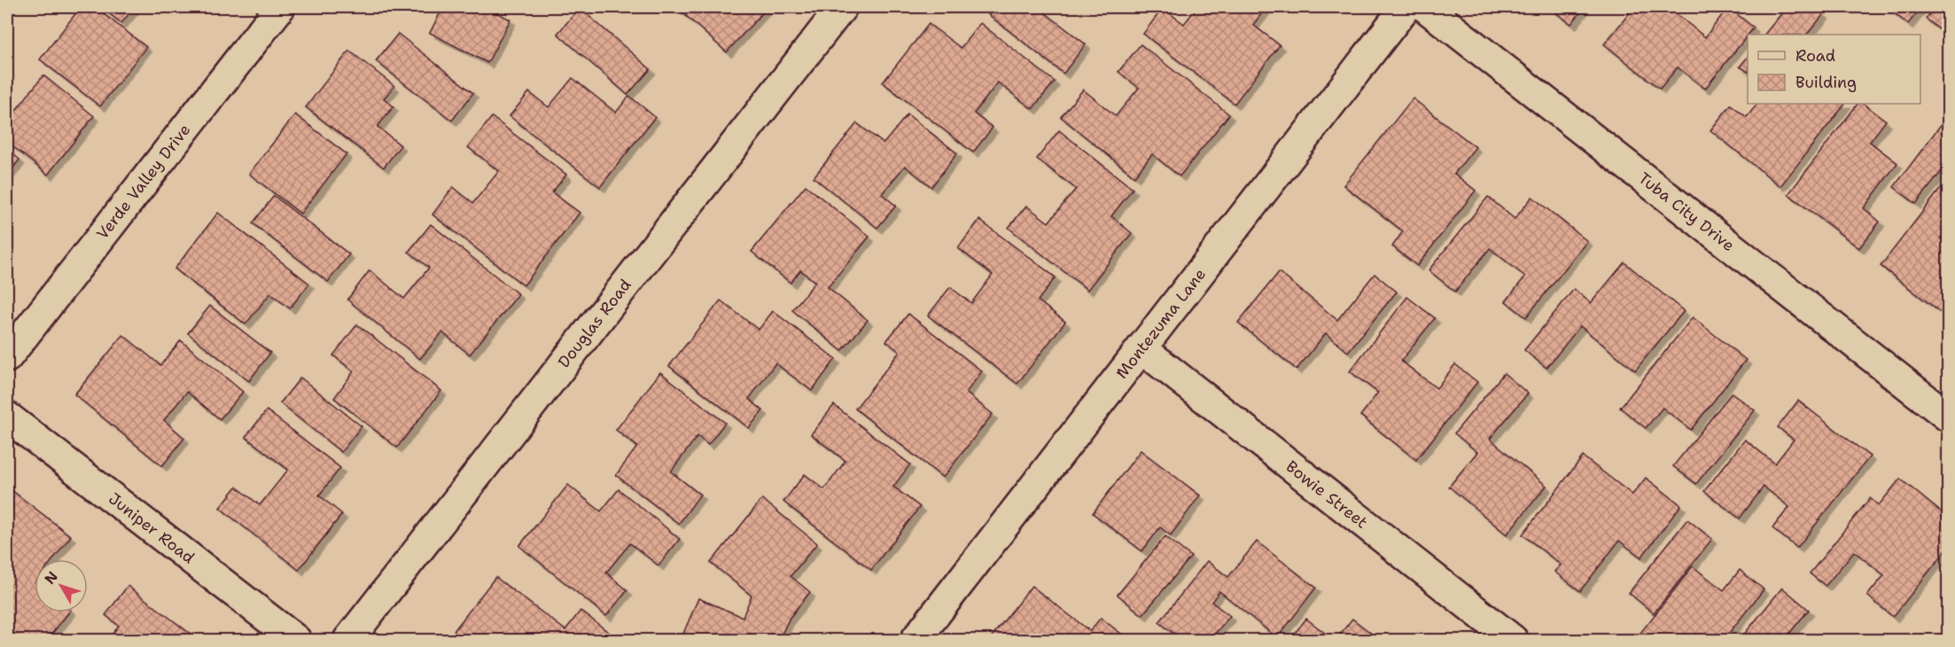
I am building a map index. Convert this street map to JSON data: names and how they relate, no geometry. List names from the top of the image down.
{
  "streets": {
    "street": [
      "Verde Valley Drive",
      "Tuba City Drive",
      "Douglas Road",
      "Montezuma Lane",
      "Bowie Street",
      "Juniper Road"
    ]
  },
  "crossings": [
    ["Montezuma Lane", "Bowie Street"]
  ],
  "legend": ["Road", "Building"],
  "north": "top left"
}
